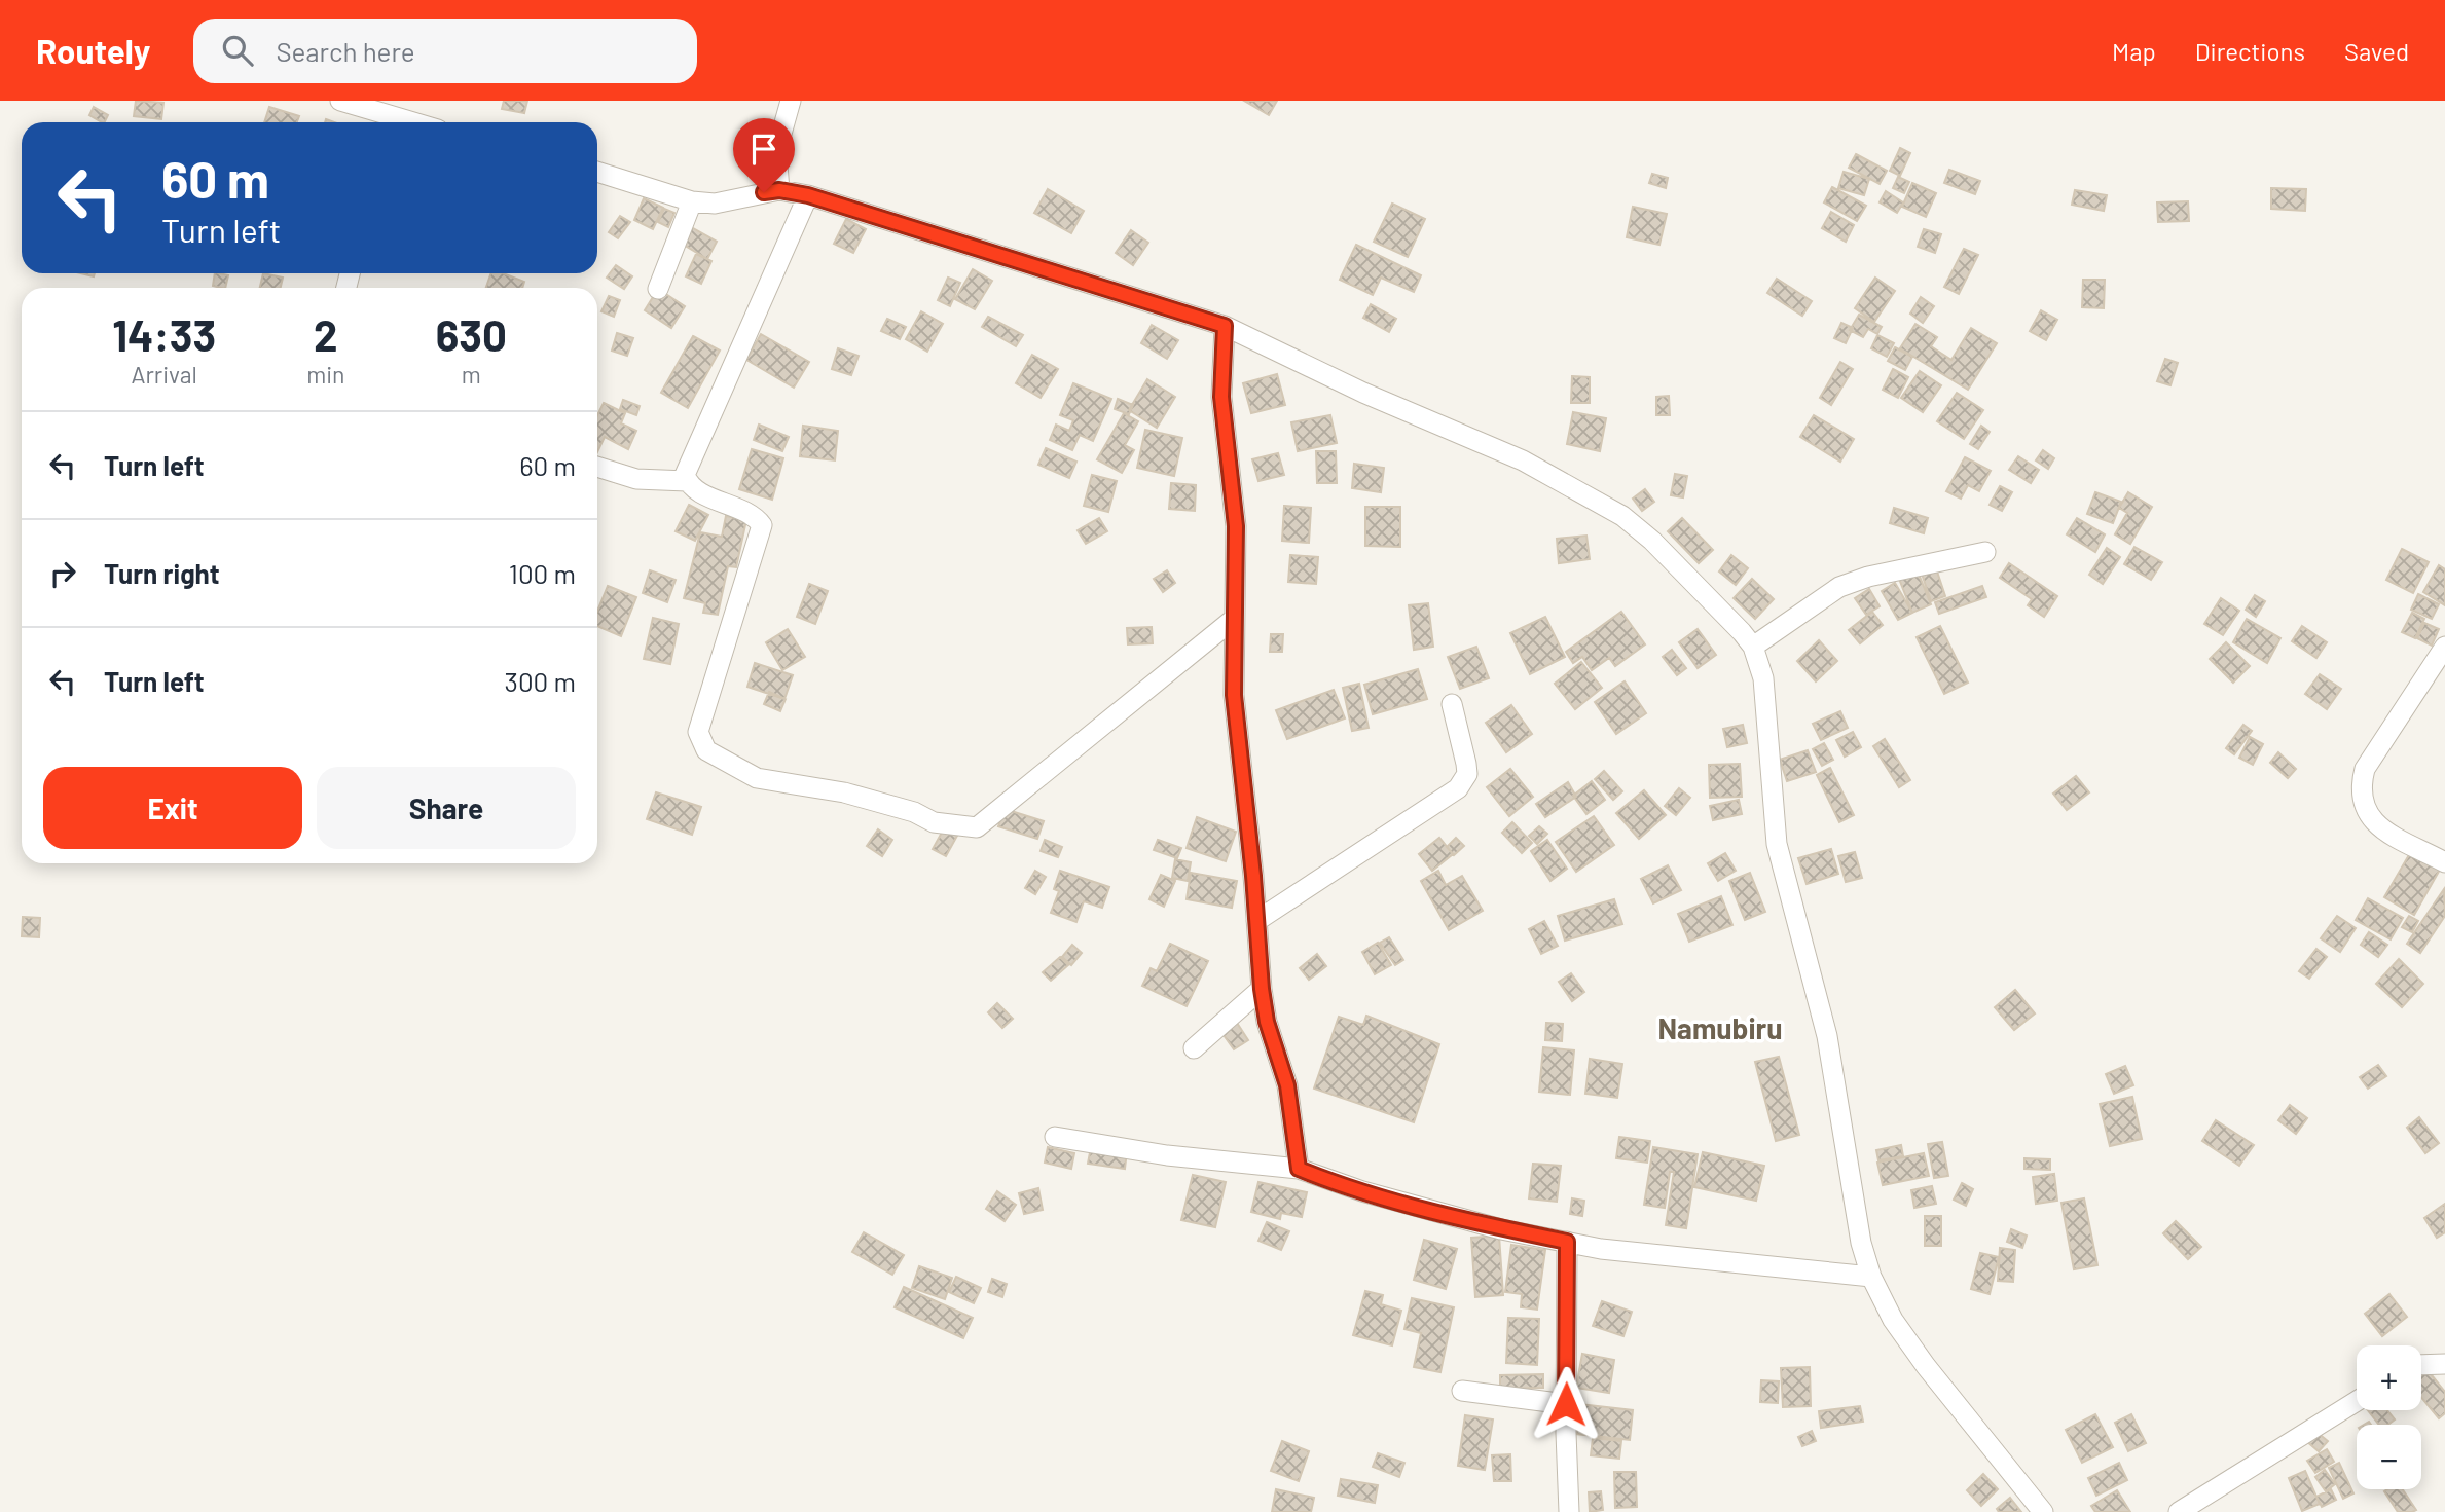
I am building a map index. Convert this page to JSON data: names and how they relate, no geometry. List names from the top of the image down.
{
  "districts": ["Namubiru"],
  "page": {
    "header": "Routely",
    "search": "Search here",
    "nav": ["Map", "Directions", "Saved"],
    "turn": ["60 m", "Turn left"],
    "eta": [
      "14:33",
      "Arrival",
      "2",
      "min",
      "630",
      "m"
    ],
    "list": [
      {
        "name": "Turn left",
        "value": "60 m"
      },
      {
        "name": "Turn right",
        "value": "100 m"
      },
      {
        "name": "Turn left",
        "value": "300 m"
      }
    ],
    "buttons": ["Exit", "Share"],
    "map_buttons": ["+", "−"]
  }
}
